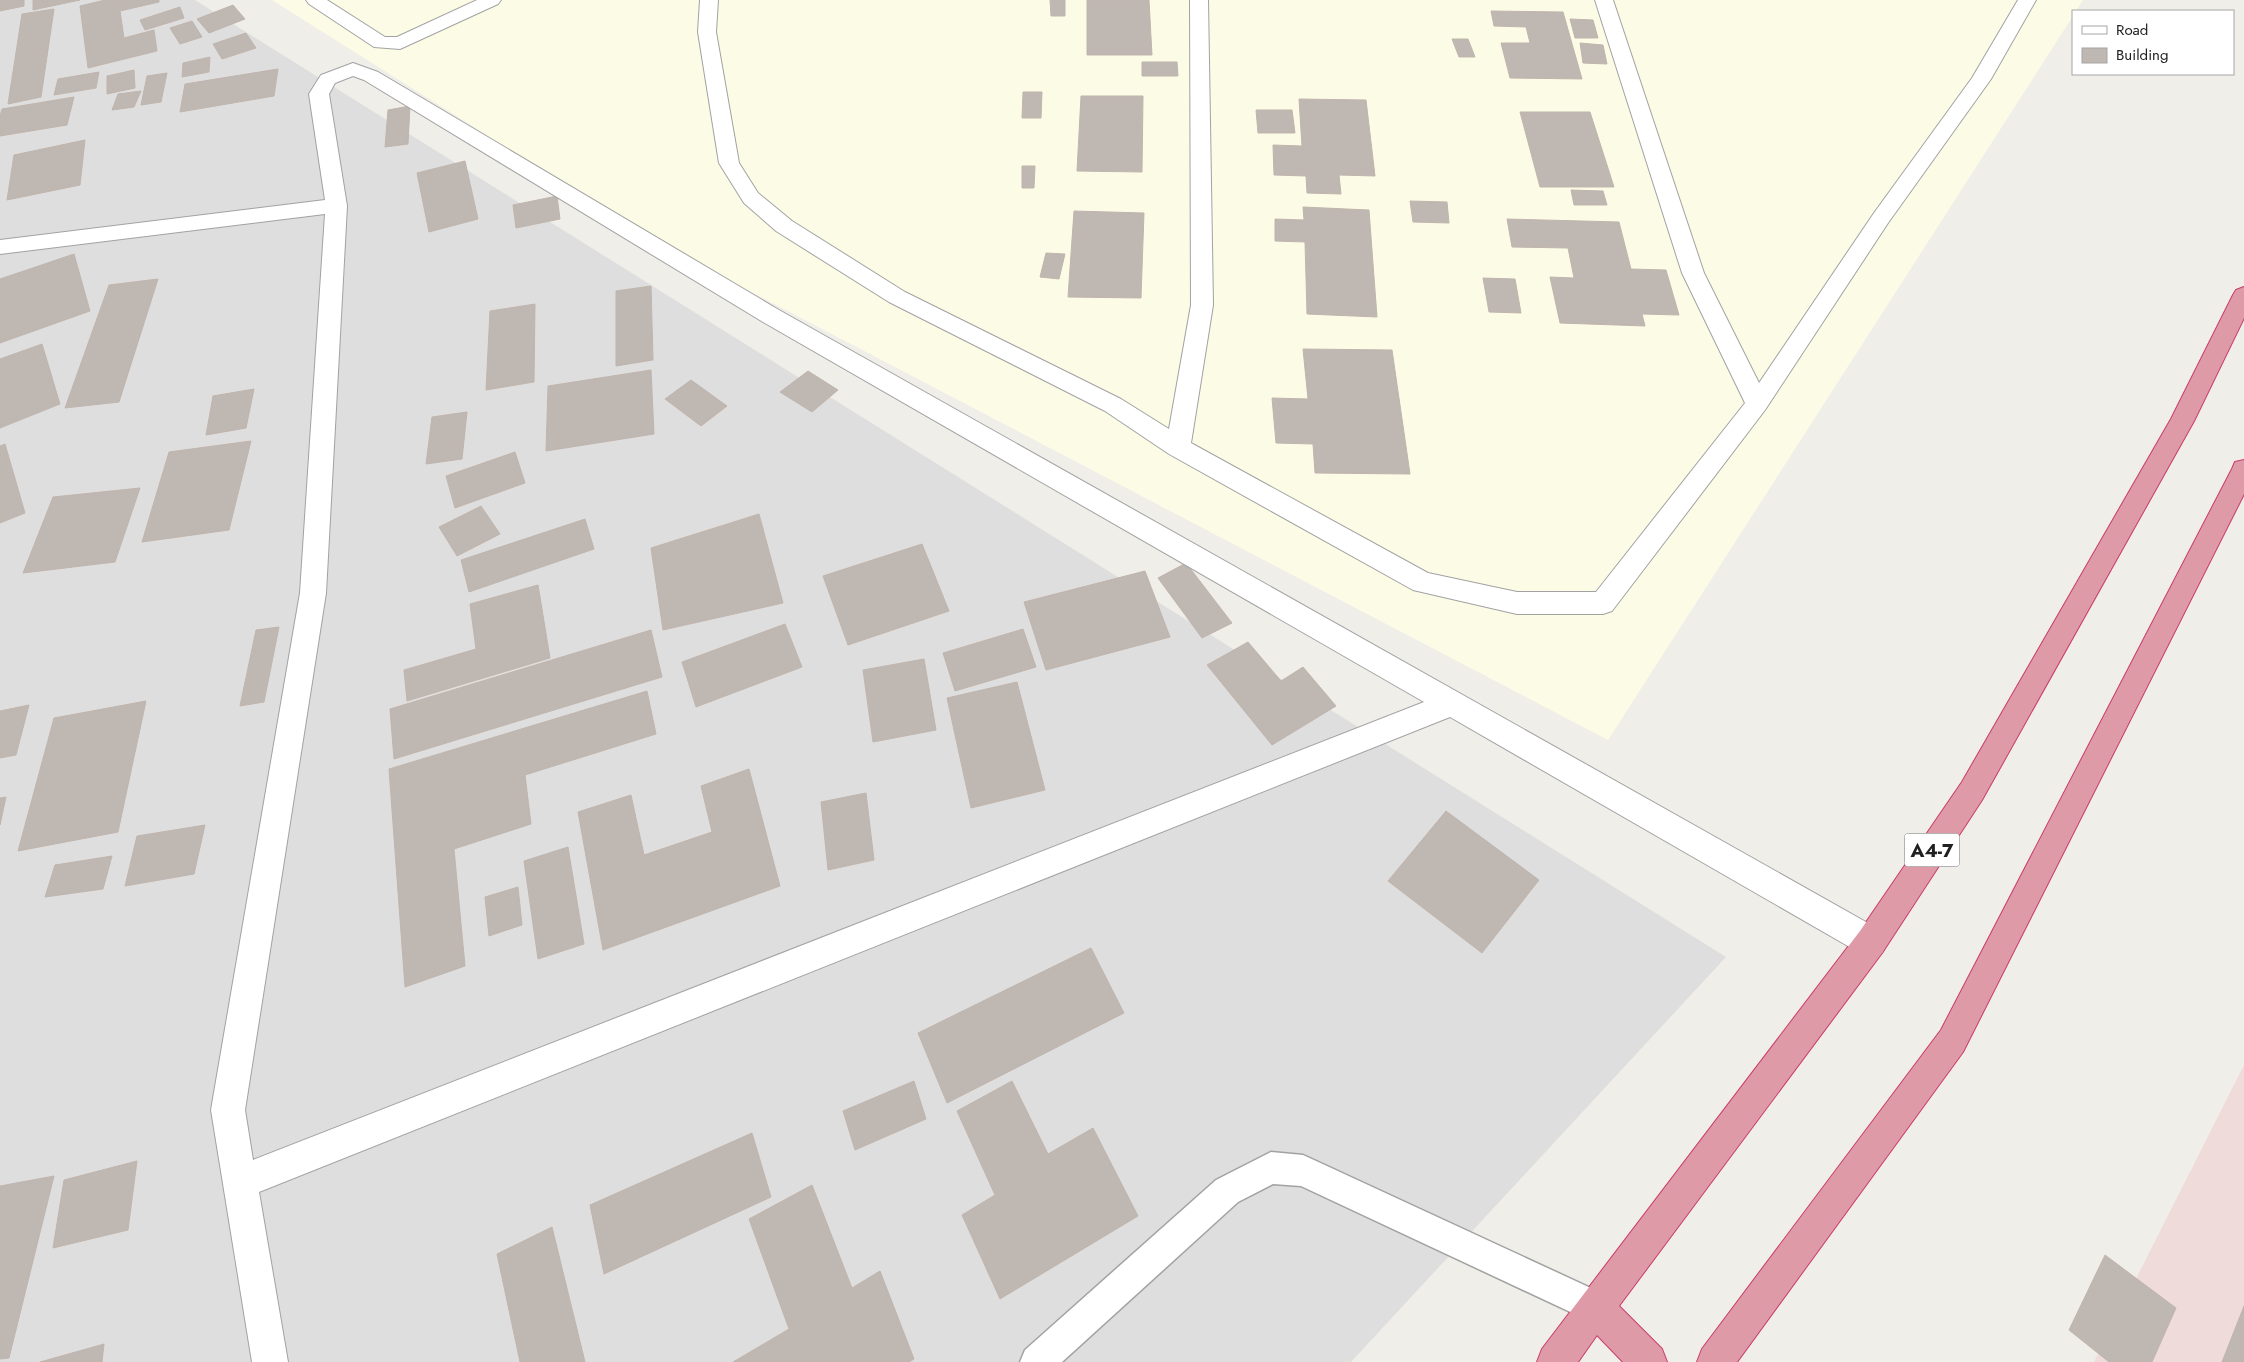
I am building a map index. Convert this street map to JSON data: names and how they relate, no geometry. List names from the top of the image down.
{
  "streets": {
    "highway": ["A4-7"]
  },
  "legend": ["Road", "Building"]
}
